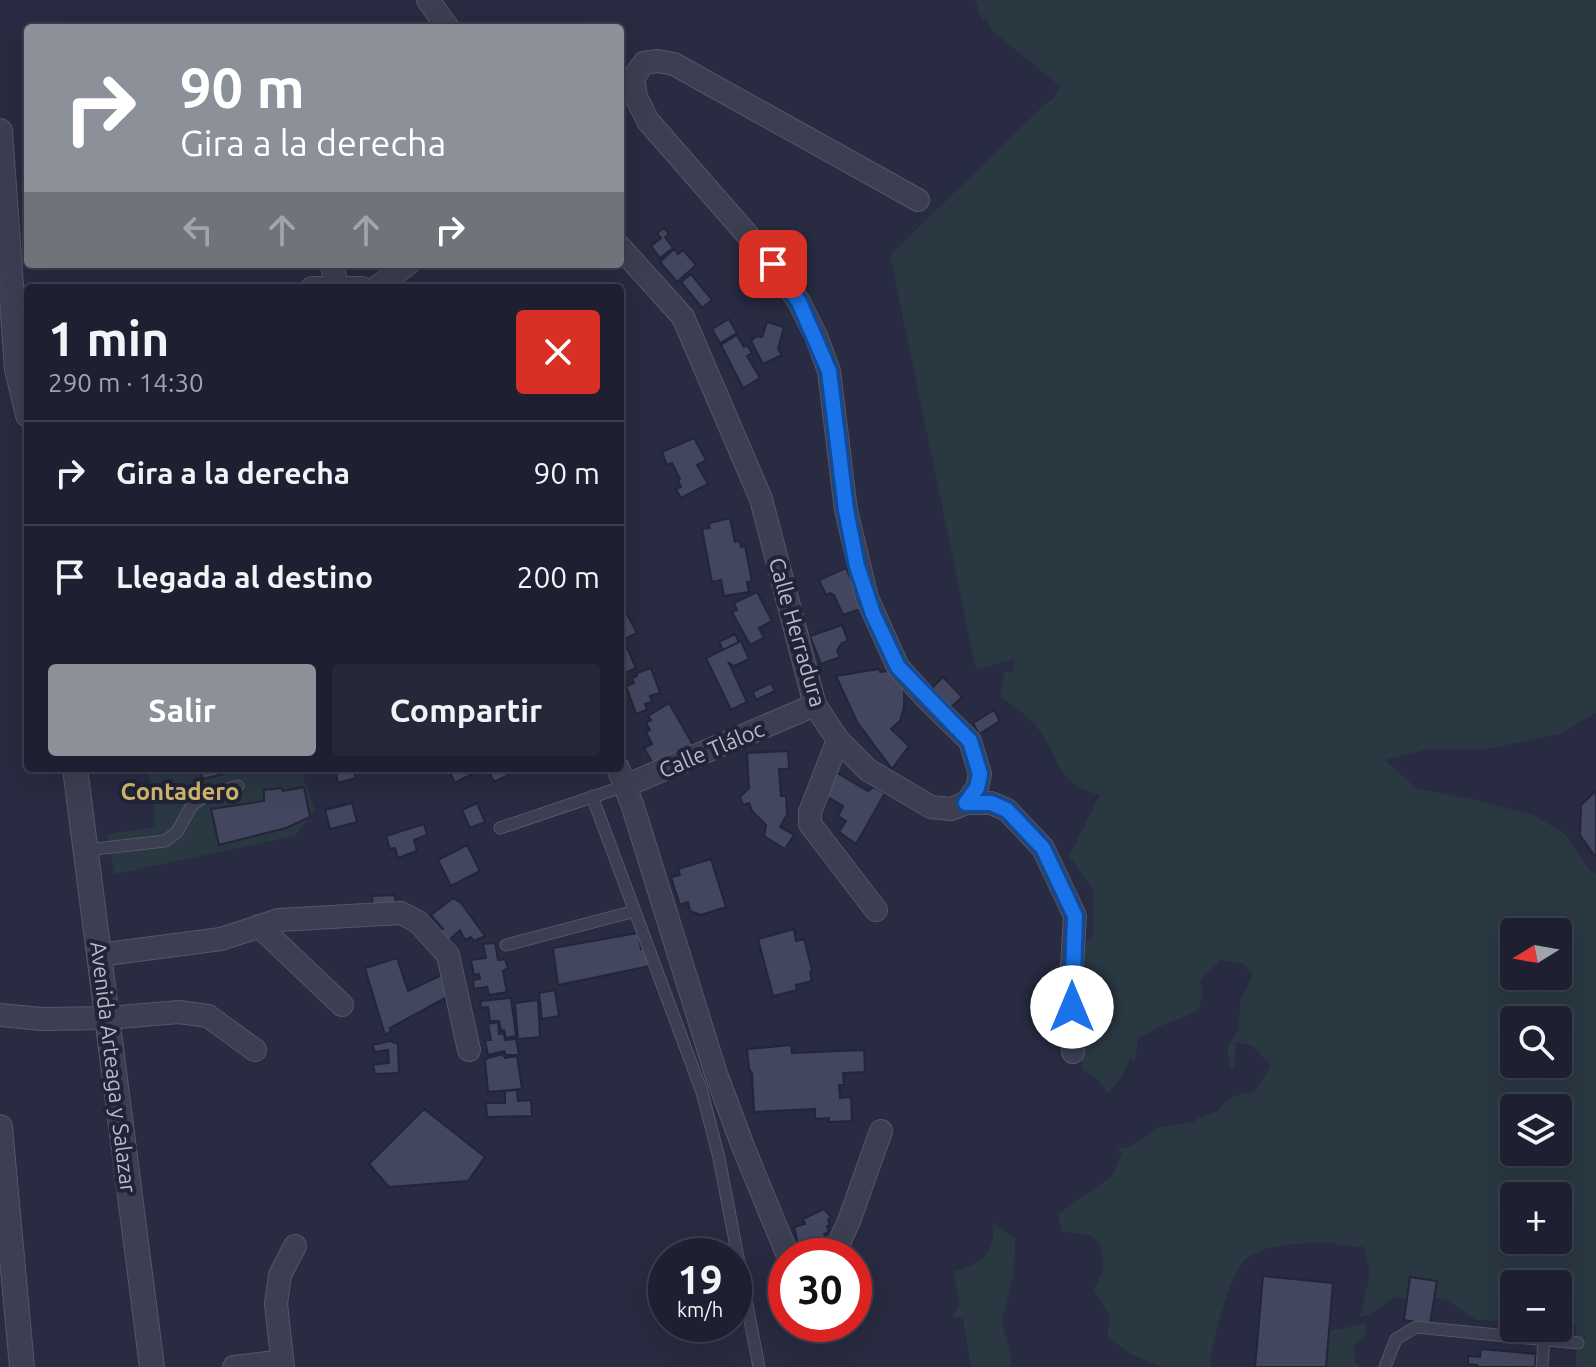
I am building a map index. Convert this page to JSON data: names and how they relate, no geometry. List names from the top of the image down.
{
  "streets": {
    "street": ["Calle Herradura", "Calle Tláloc", "Avenida Arteaga y Salazar"]
  },
  "crossings": [
    ["Calle Herradura", "Calle Tláloc"]
  ],
  "districts": ["Contadero"],
  "north": "left",
  "page": {
    "turn": ["90 m", "Gira a la derecha"],
    "heading": ["1 min", "290 m · 14:30"],
    "list": [
      {
        "name": "Gira a la derecha",
        "value": "90 m"
      },
      {
        "name": "Llegada al destino",
        "value": "200 m"
      }
    ],
    "buttons": ["Salir", "Compartir"],
    "map_buttons": ["+", "−"],
    "speed": "19 km/h",
    "limit": "30"
  }
}
